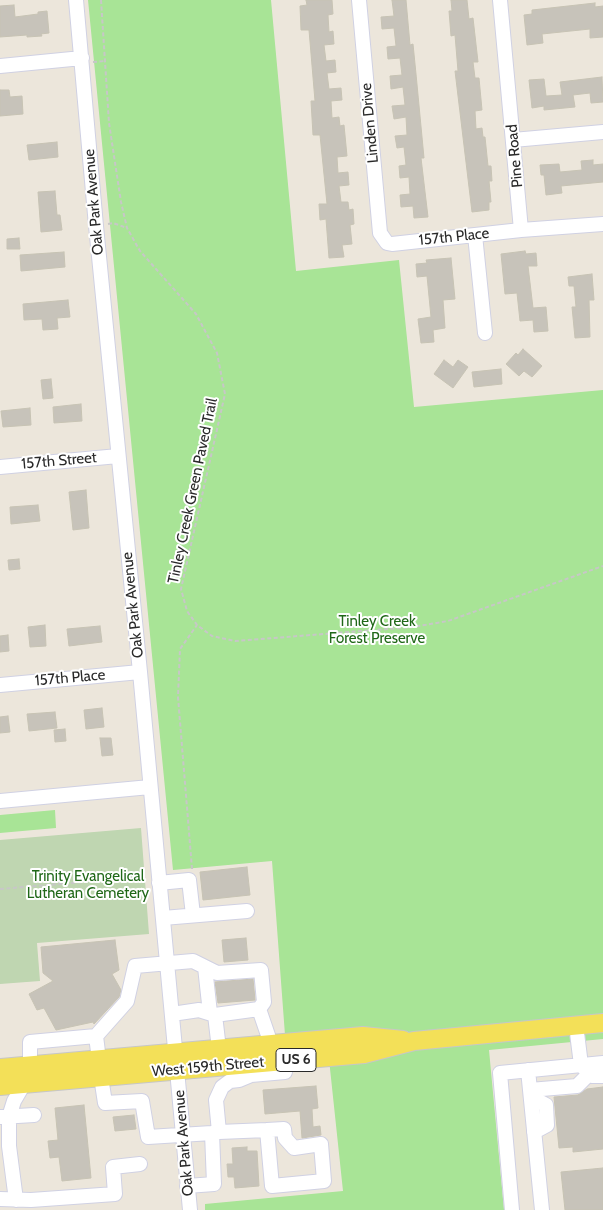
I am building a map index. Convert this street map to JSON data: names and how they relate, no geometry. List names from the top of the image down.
{
  "streets": {
    "main road": ["US 6", "West 159th Street"],
    "street": [
      "Linden Drive",
      "Pine Road",
      "Oak Park Avenue",
      "157th Place",
      "157th Street"
    ],
    "path": ["Tinley Creek Green Paved Trail"]
  },
  "crossings": [
    ["Linden Drive", "157th Place"],
    ["Pine Road", "157th Place"],
    ["Oak Park Avenue", "157th Place"],
    ["Oak Park Avenue", "157th Street"],
    ["Oak Park Avenue", "West 159th Street"]
  ],
  "parks": ["Tinley Creek Forest Preserve", "Trinity Evangelical Lutheran Cemetery"]
}
